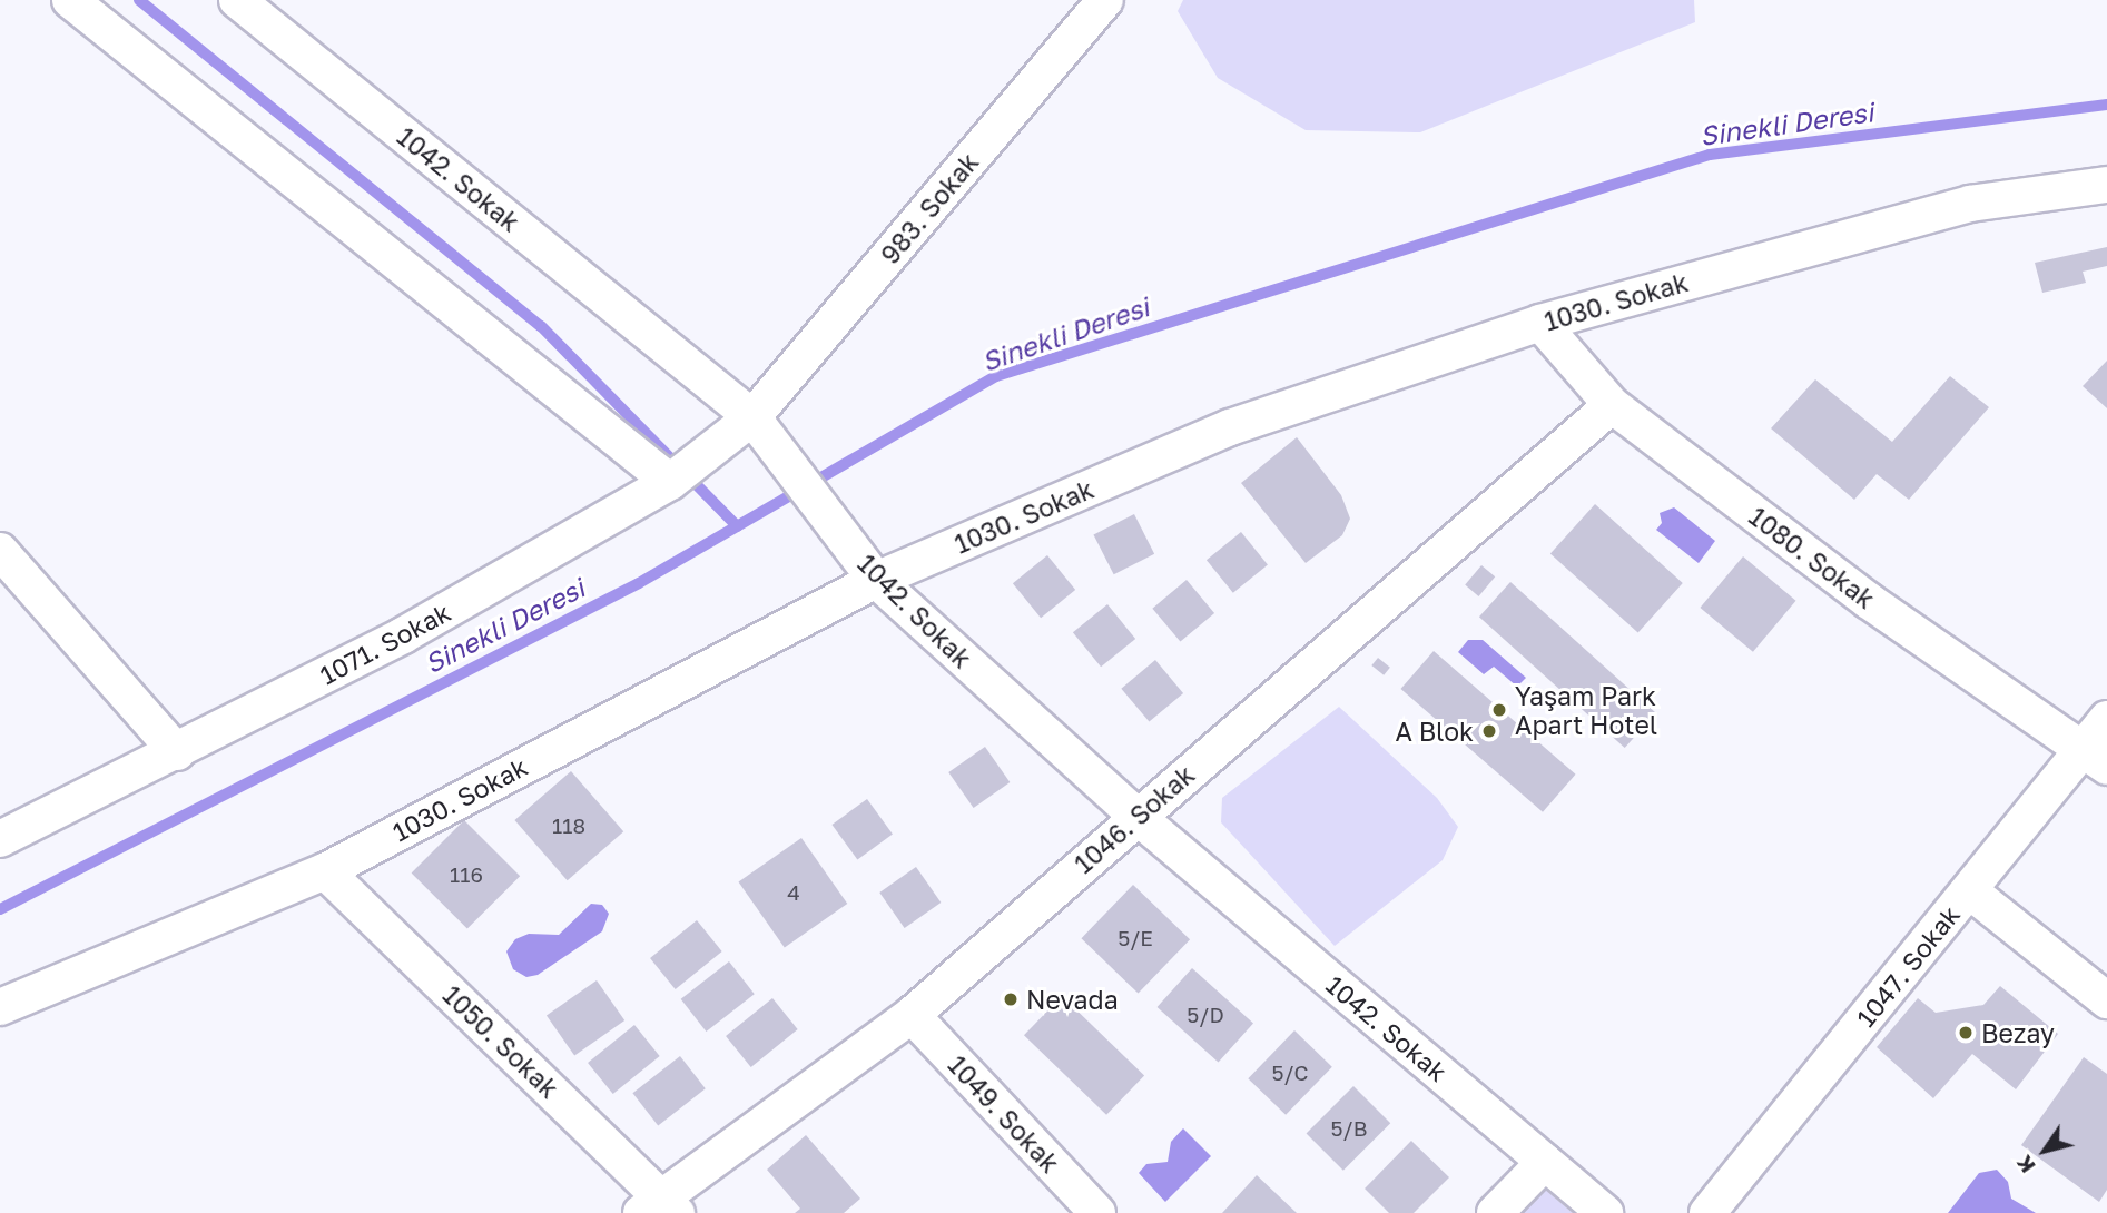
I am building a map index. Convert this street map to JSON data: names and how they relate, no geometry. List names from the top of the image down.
{
  "streets": {
    "street": [
      "1042. Sokak",
      "983. Sokak",
      "1030. Sokak",
      "1080. Sokak",
      "1071. Sokak",
      "1046. Sokak",
      "1047. Sokak",
      "1050. Sokak",
      "1049. Sokak"
    ]
  },
  "crossings": [
    ["1042. Sokak", "983. Sokak"],
    ["1042. Sokak", "1030. Sokak"],
    ["1042. Sokak", "1071. Sokak"],
    ["1042. Sokak", "1046. Sokak"],
    ["983. Sokak", "1071. Sokak"],
    ["1030. Sokak", "1080. Sokak"],
    ["1030. Sokak", "1050. Sokak"],
    ["1080. Sokak", "1046. Sokak"],
    ["1080. Sokak", "1047. Sokak"],
    ["1046. Sokak", "1050. Sokak"],
    ["1046. Sokak", "1049. Sokak"]
  ],
  "water": ["Sinekli Deresi"],
  "places": [
    "Yaşam Park Apart Hotel",
    "A Blok",
    "Nevada",
    "Bezay"
  ],
  "house_numbers": [
    "118",
    "116",
    "4",
    "5/E",
    "5/D",
    "5/C",
    "5/B"
  ],
  "north": "bottom left"
}
